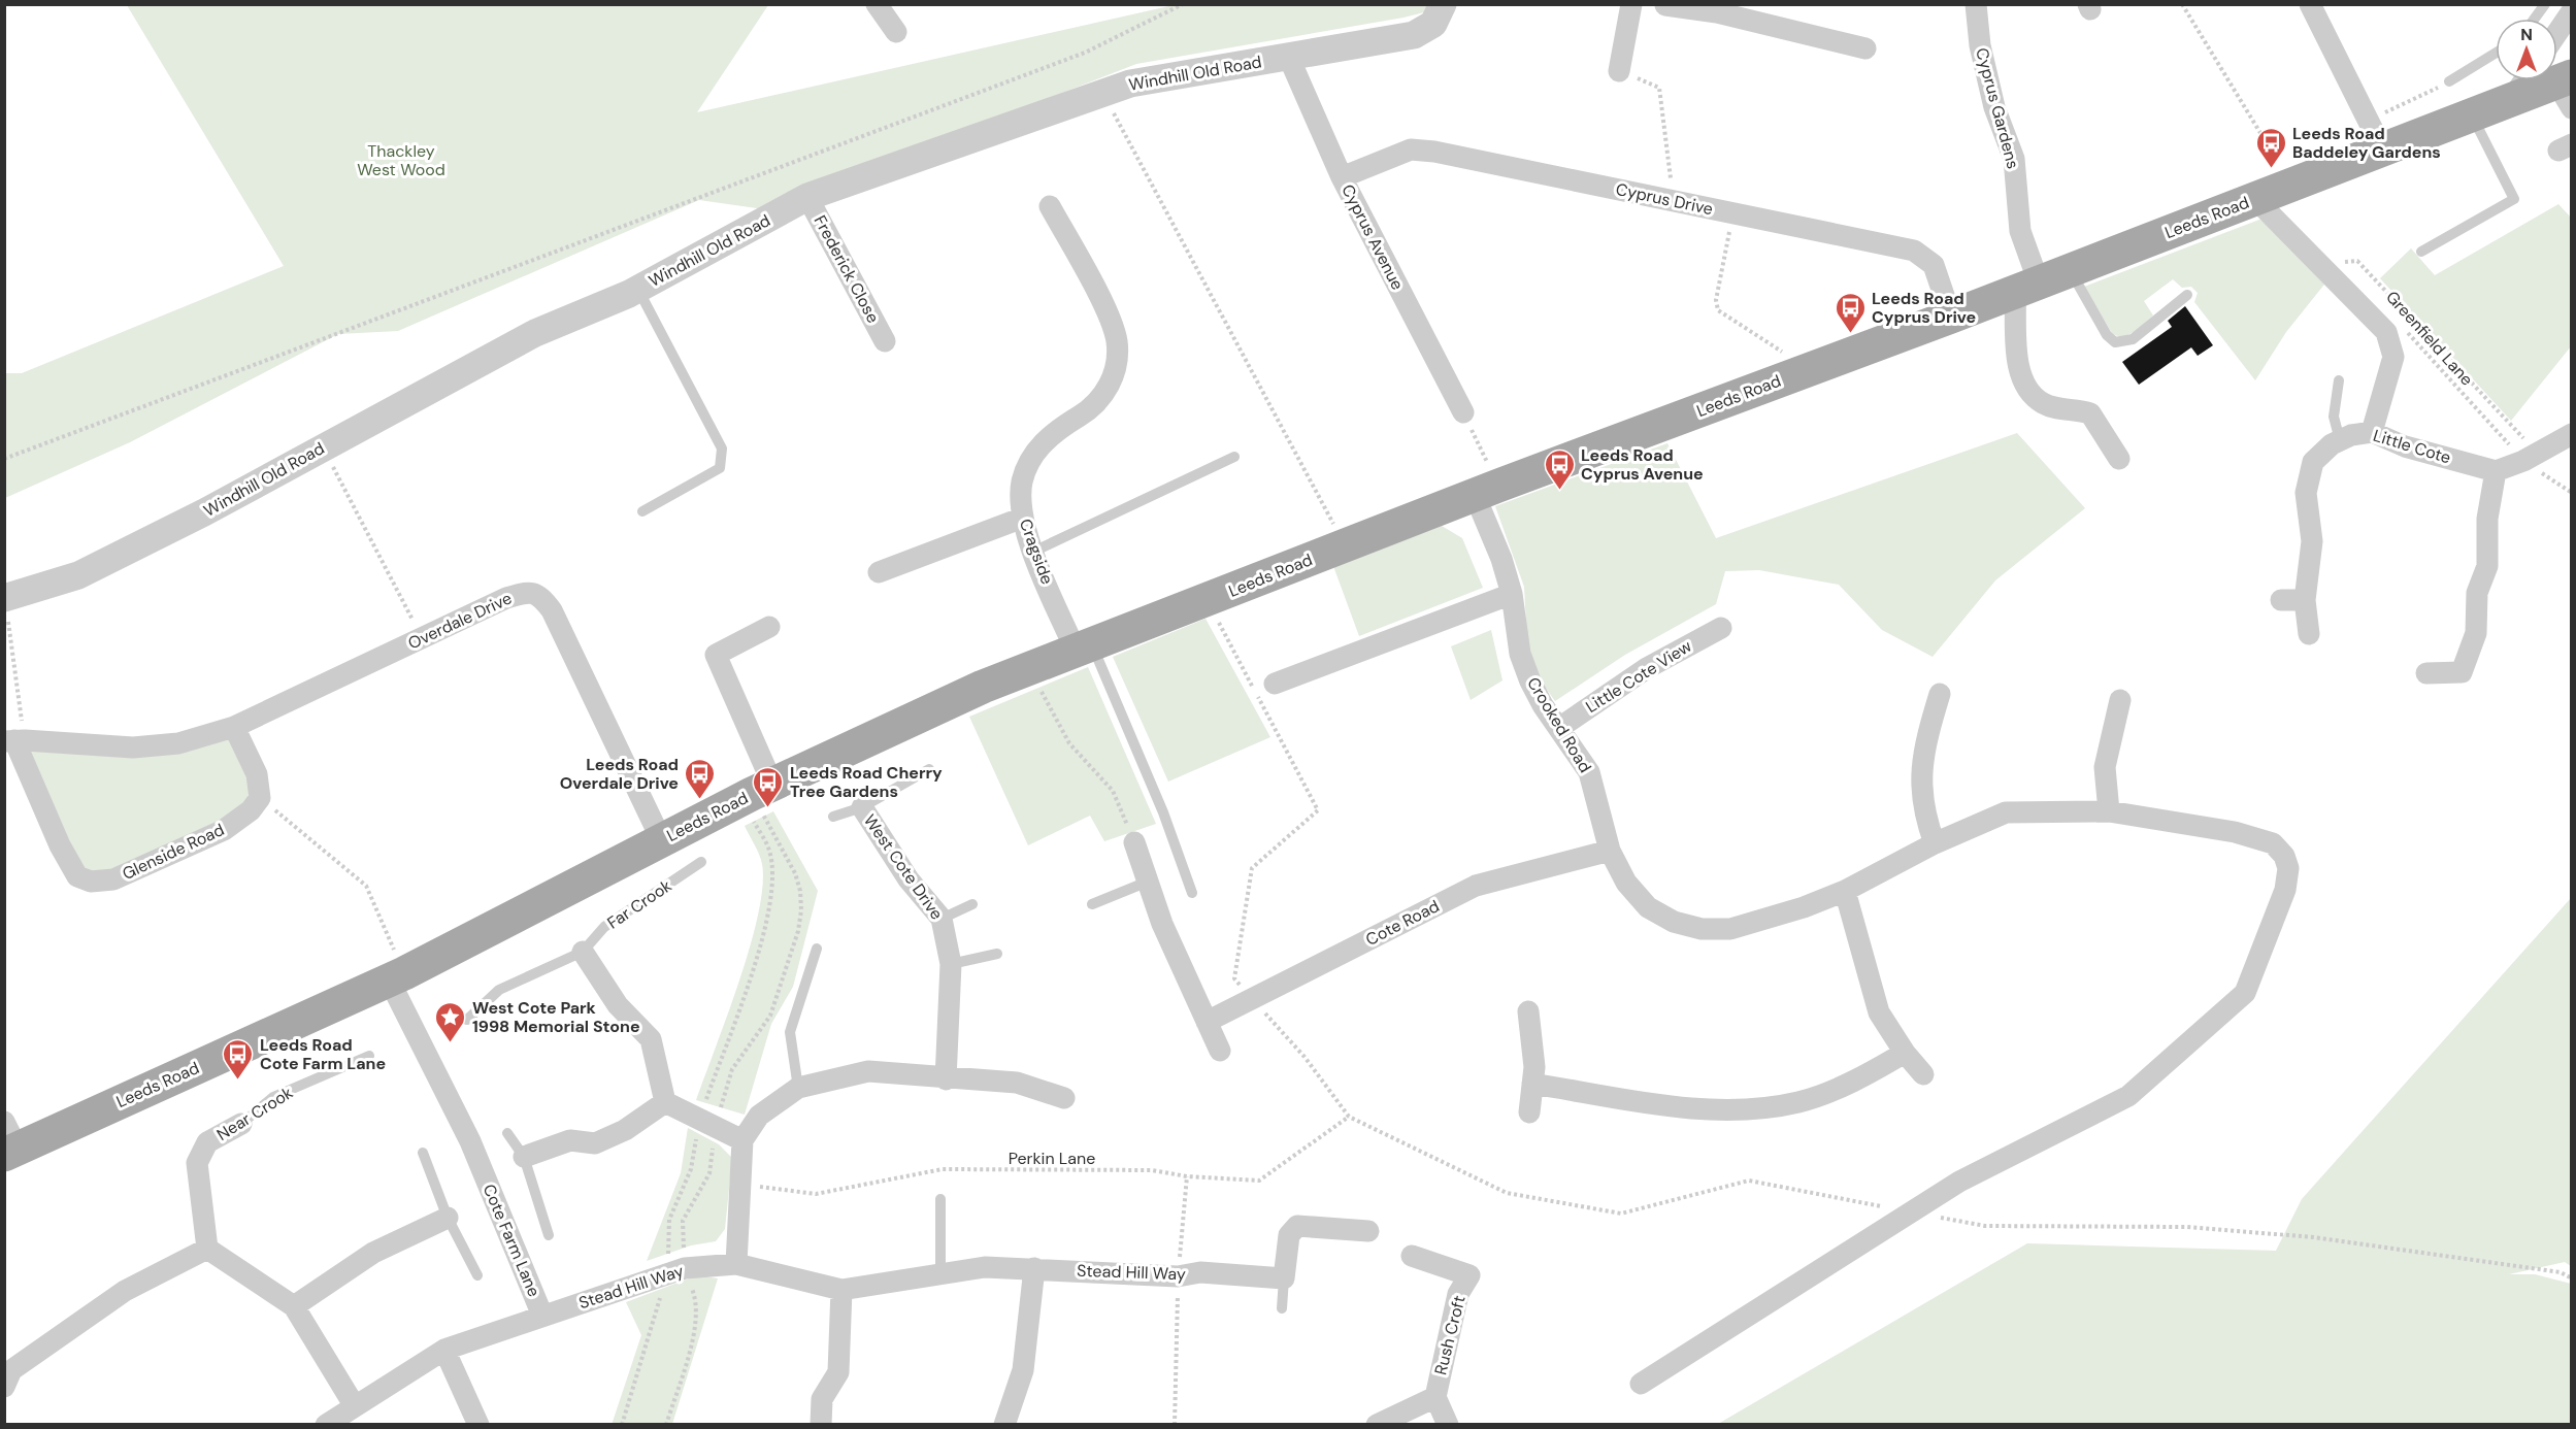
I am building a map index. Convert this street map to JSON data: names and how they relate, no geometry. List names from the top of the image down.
{
  "streets": {
    "main road": ["Leeds Road"],
    "street": [
      "Windhill Old Road",
      "Cyprus Gardens",
      "Cyprus Drive",
      "Cyprus Avenue",
      "Frederick Close",
      "Little Cote",
      "Cragside",
      "Overdale Drive",
      "Little Cote View",
      "Crooked Road",
      "Glenside Road",
      "West Cote Drive",
      "Cote Road",
      "Near Crook",
      "Cote Farm Lane",
      "Stead Hill Way",
      "Rush Croft"
    ],
    "lane": ["Far Crook"],
    "path": ["Greenfield Lane", "Perkin Lane"]
  },
  "crossings": [
    ["Windhill Old Road", "Cyprus Avenue"],
    ["Windhill Old Road", "Frederick Close"],
    ["Cyprus Gardens", "Leeds Road"],
    ["Cyprus Drive", "Leeds Road"],
    ["Cyprus Drive", "Cyprus Avenue"],
    ["Leeds Road", "Cragside"],
    ["Leeds Road", "Overdale Drive"],
    ["Leeds Road", "Crooked Road"],
    ["Leeds Road", "Cote Farm Lane"],
    ["Little Cote View", "Crooked Road"],
    ["Crooked Road", "Cote Road"],
    ["Cote Farm Lane", "Stead Hill Way"]
  ],
  "parks": ["Thackley West Wood"],
  "places": {
    "bus stop": [
      "Leeds Road Baddeley Gardens",
      "Leeds Road Cyprus Drive",
      "Leeds Road Cyprus Avenue",
      "Leeds Road Overdale Drive",
      "Leeds Road Cherry Tree Gardens",
      "Leeds Road Cote Farm Lane"
    ],
    "place": ["West Cote Park 1998 Memorial Stone"]
  },
  "north": "top"
}
